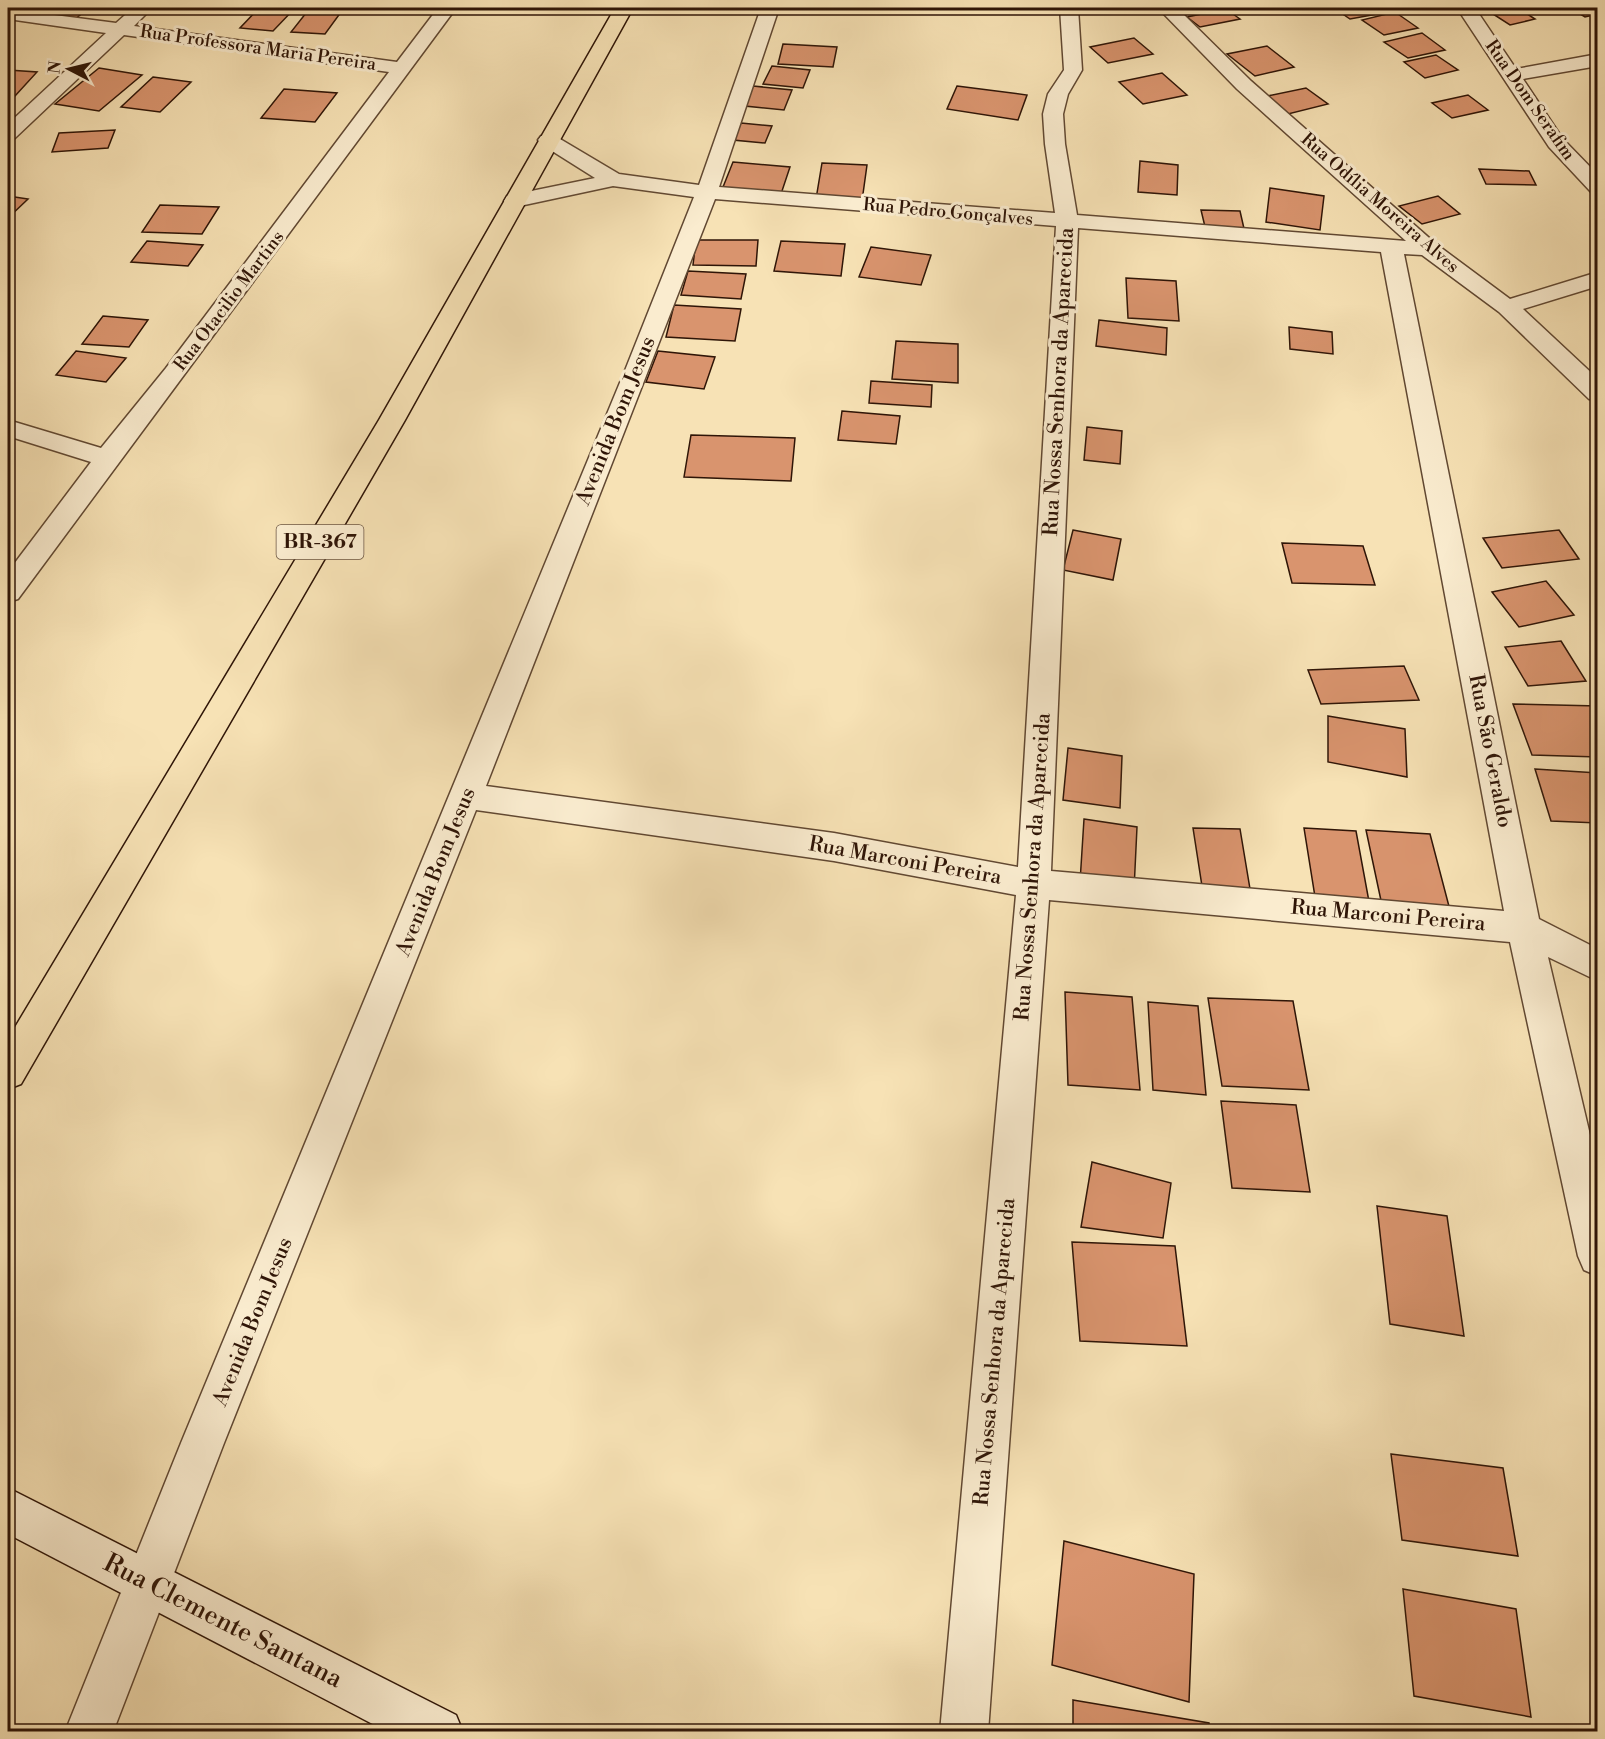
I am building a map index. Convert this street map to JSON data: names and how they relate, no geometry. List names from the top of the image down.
{
  "streets": {
    "highway": ["BR-367"],
    "street": [
      "Rua Professora Maria Pereira",
      "Rua Dom Serafim",
      "Rua Odília Moreira Alves",
      "Rua Pedro Gonçalves",
      "Rua Otacilio Martins",
      "Rua Nossa Senhora da Aparecida",
      "Avenida Bom Jesus",
      "Rua São Geraldo",
      "Rua Marconi Pereira",
      "Rua Clemente Santana"
    ]
  },
  "crossings": [
    ["Rua Professora Maria Pereira", "Rua Otacilio Martins"],
    ["Rua Odília Moreira Alves", "Rua Pedro Gonçalves"],
    ["Rua Pedro Gonçalves", "Rua Nossa Senhora da Aparecida"],
    ["Rua Pedro Gonçalves", "Avenida Bom Jesus"],
    ["Rua Pedro Gonçalves", "BR-367"],
    ["Rua Pedro Gonçalves", "Rua São Geraldo"],
    ["Rua Nossa Senhora da Aparecida", "Rua Marconi Pereira"],
    ["Avenida Bom Jesus", "Rua Marconi Pereira"],
    ["Avenida Bom Jesus", "Rua Clemente Santana"],
    ["Rua São Geraldo", "Rua Marconi Pereira"]
  ],
  "north": "left"
}
